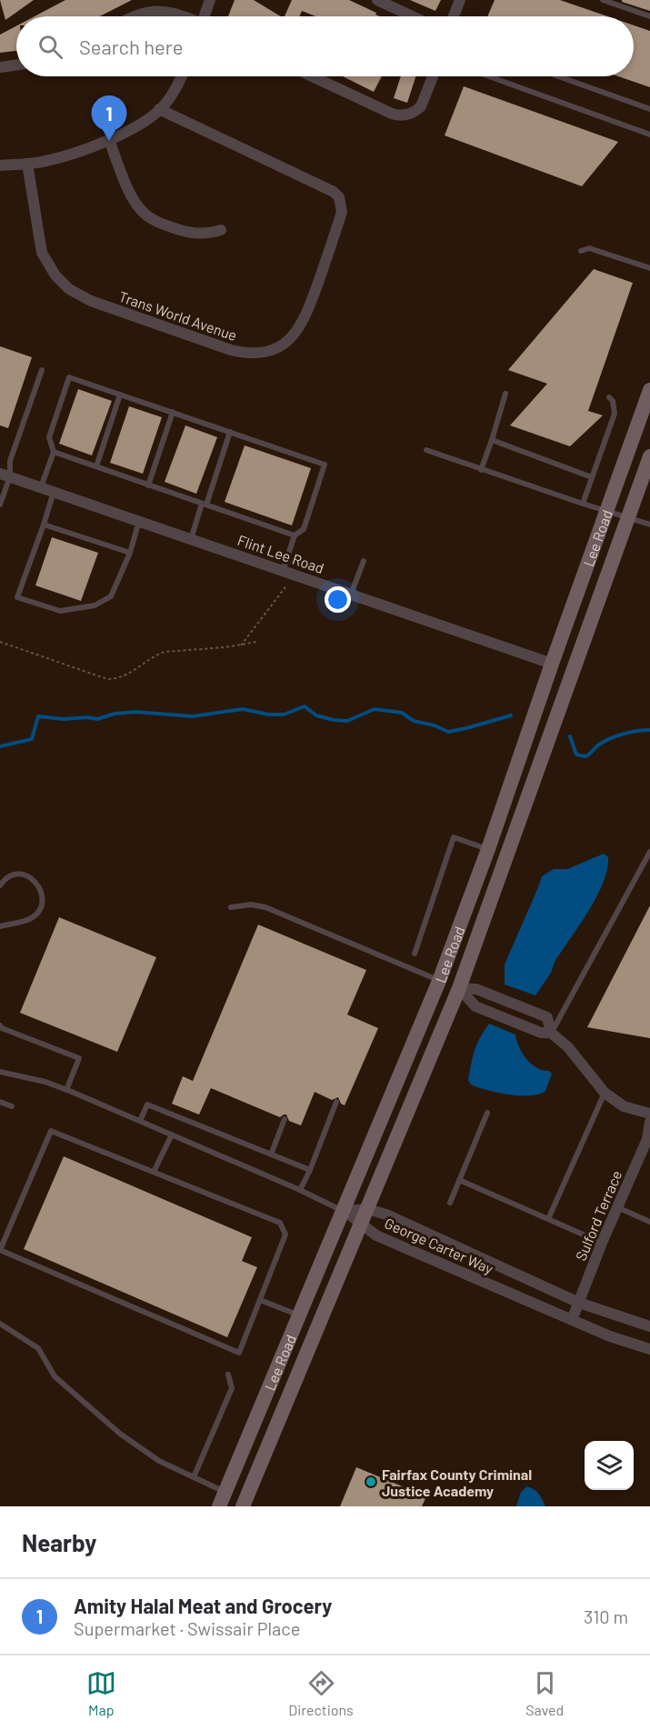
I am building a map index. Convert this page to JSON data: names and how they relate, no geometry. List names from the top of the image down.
{
  "streets": {
    "street": [
      "Trans World Avenue",
      "Lee Road",
      "Flint Lee Road",
      "Sulford Terrace",
      "George Carter Way"
    ]
  },
  "crossings": [
    ["Lee Road", "Flint Lee Road"],
    ["Lee Road", "George Carter Way"],
    ["Sulford Terrace", "George Carter Way"]
  ],
  "places": ["Fairfax County Criminal Justice Academy"],
  "page": {
    "search": "Search here",
    "pins": "1",
    "heading": "Nearby",
    "list": [
      {
        "mark": "1",
        "name": "Amity Halal Meat and Grocery",
        "note": "Supermarket · Swissair Place",
        "value": "310 m"
      }
    ],
    "nav": ["Map", "Directions", "Saved"]
  }
}
